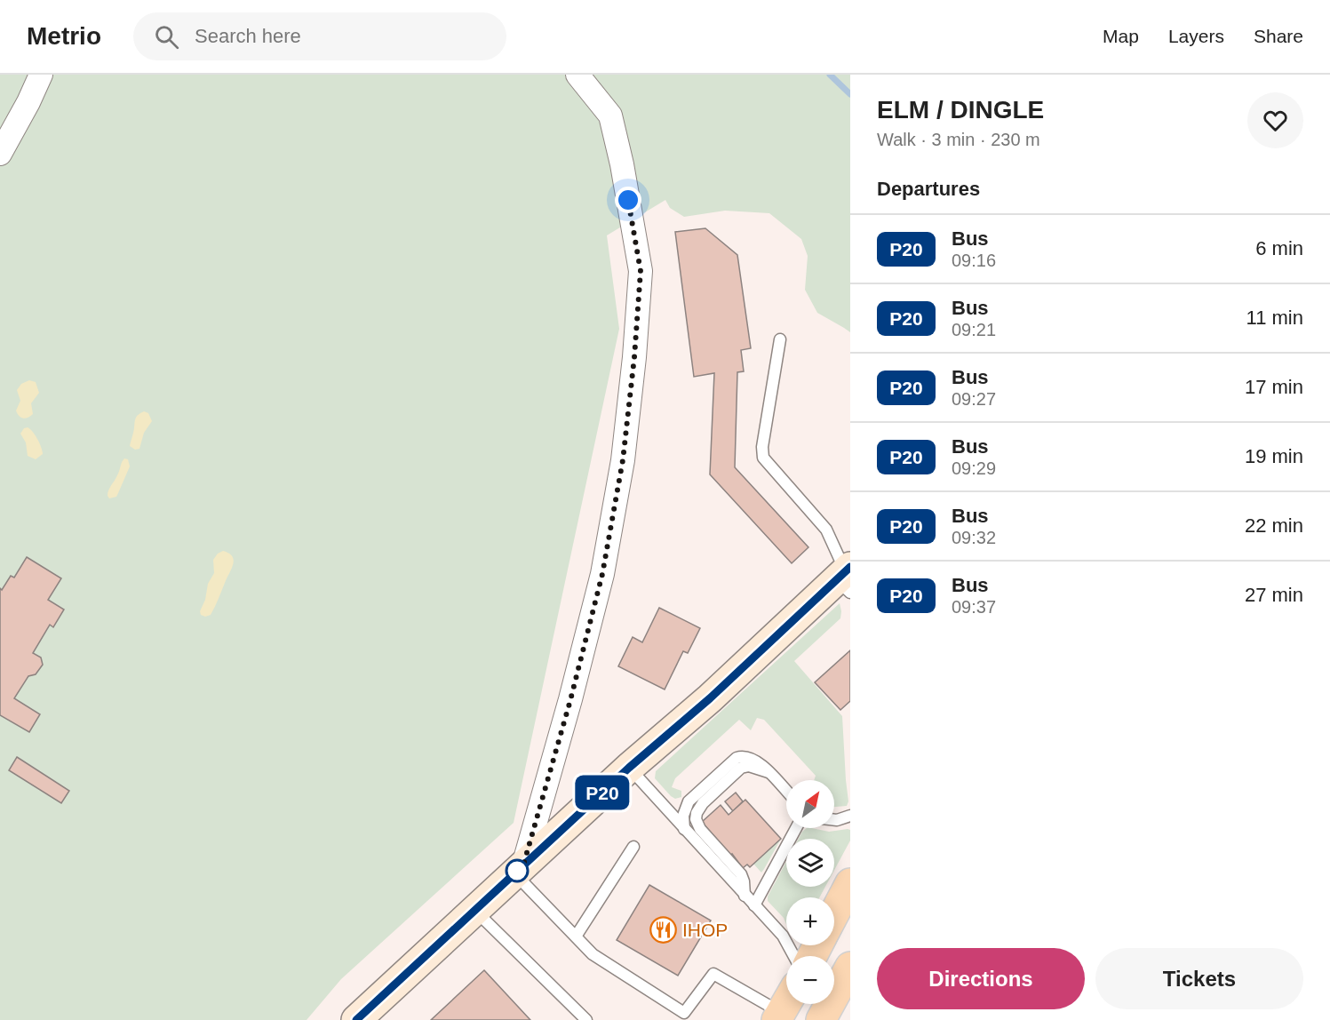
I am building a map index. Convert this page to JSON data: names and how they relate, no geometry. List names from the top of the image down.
{
  "places": {
    "restaurant": ["IHOP"]
  },
  "lines": ["bus line P20"],
  "north": "top right",
  "page": {
    "header": "Metrio",
    "search": "Search here",
    "nav": ["Map", "Layers", "Share"],
    "on_map": "P20",
    "heading": [
      ["ELM / DINGLE", "Walk · 3 min · 230 m"],
      "Departures"
    ],
    "list": [
      {
        "mark": "P20",
        "name": "Bus",
        "note": "09:16",
        "value": "6 min"
      },
      {
        "mark": "P20",
        "name": "Bus",
        "note": "09:21",
        "value": "11 min"
      },
      {
        "mark": "P20",
        "name": "Bus",
        "note": "09:27",
        "value": "17 min"
      },
      {
        "mark": "P20",
        "name": "Bus",
        "note": "09:29",
        "value": "19 min"
      },
      {
        "mark": "P20",
        "name": "Bus",
        "note": "09:32",
        "value": "22 min"
      },
      {
        "mark": "P20",
        "name": "Bus",
        "note": "09:37",
        "value": "27 min"
      }
    ],
    "map_buttons": ["+", "−"],
    "buttons": ["Directions", "Tickets"]
  }
}
